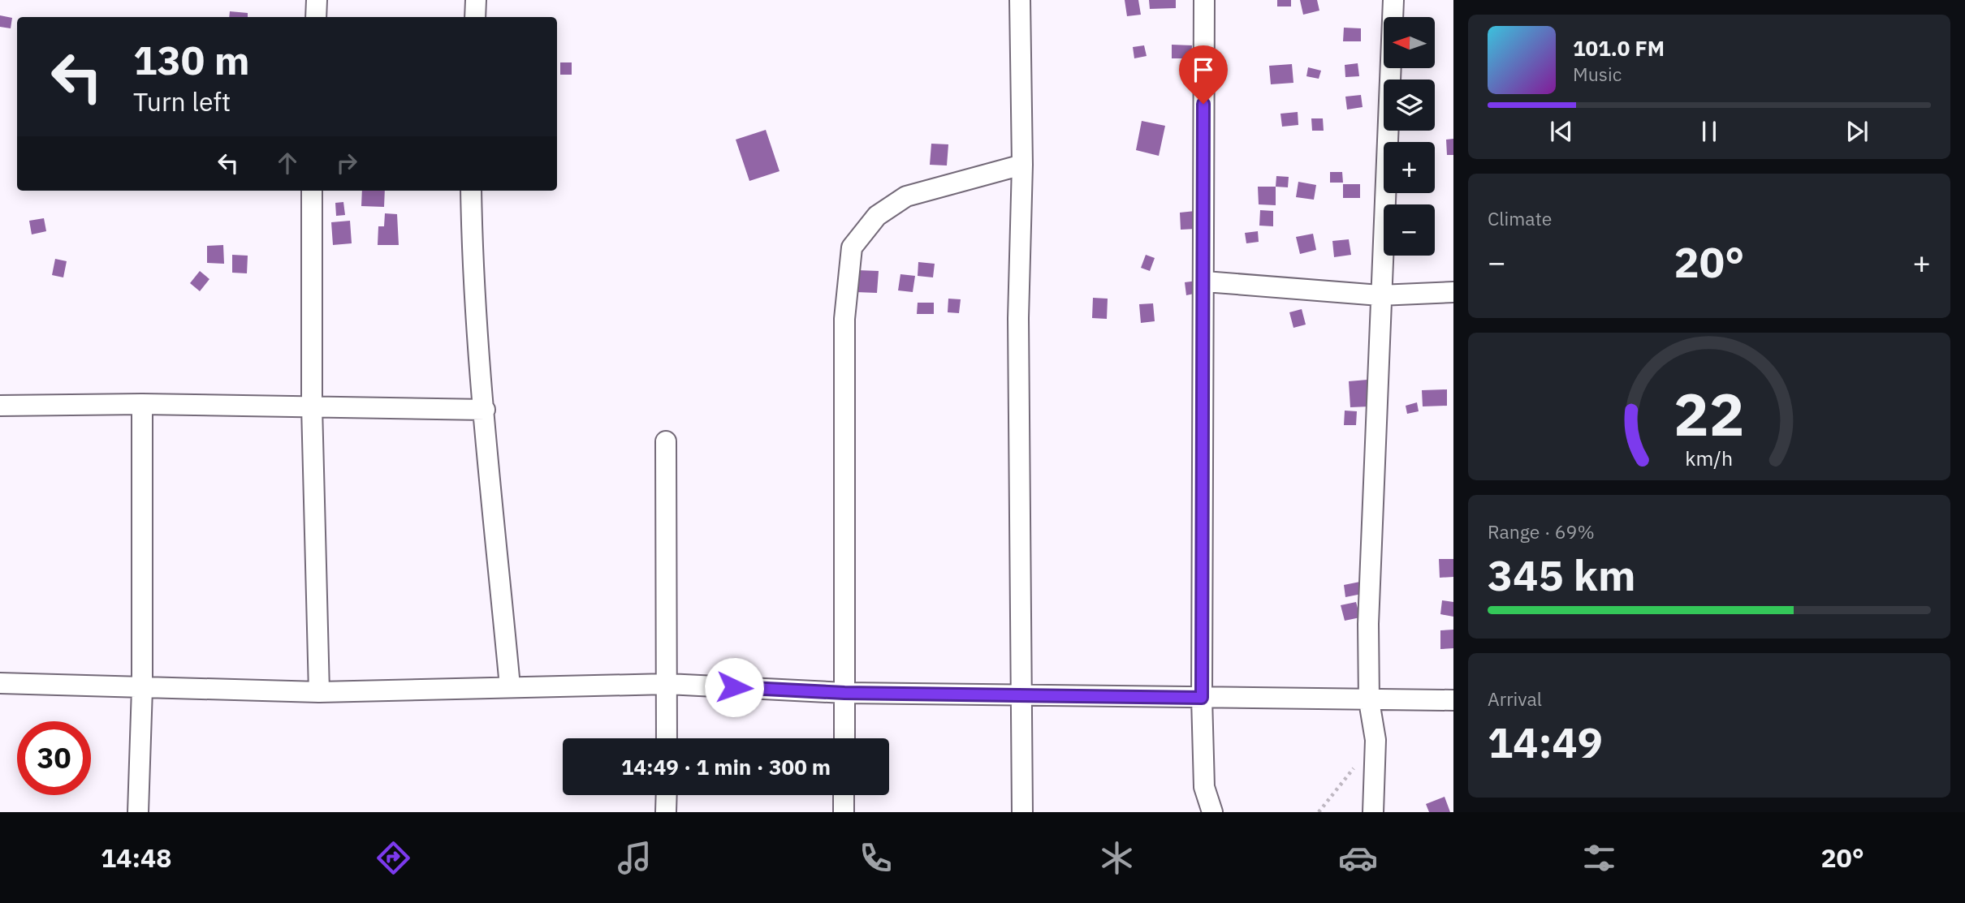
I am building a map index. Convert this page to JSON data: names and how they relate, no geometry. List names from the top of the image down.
{
  "north": "left",
  "page": {
    "map_buttons": ["+", "−"],
    "turn": ["130 m", "Turn left"],
    "song": ["101.0 FM", "Music"],
    "tile": [
      "Climate",
      ["Range · 69%", "345 km"],
      ["Arrival", "14:49"]
    ],
    "heat": ["−", "20°", "+"],
    "limit": "30",
    "trip": "14:49 · 1 min · 300 m",
    "tabs": ["14:48", "20°"],
    "gauge": ["22", "km/h"]
  }
}
